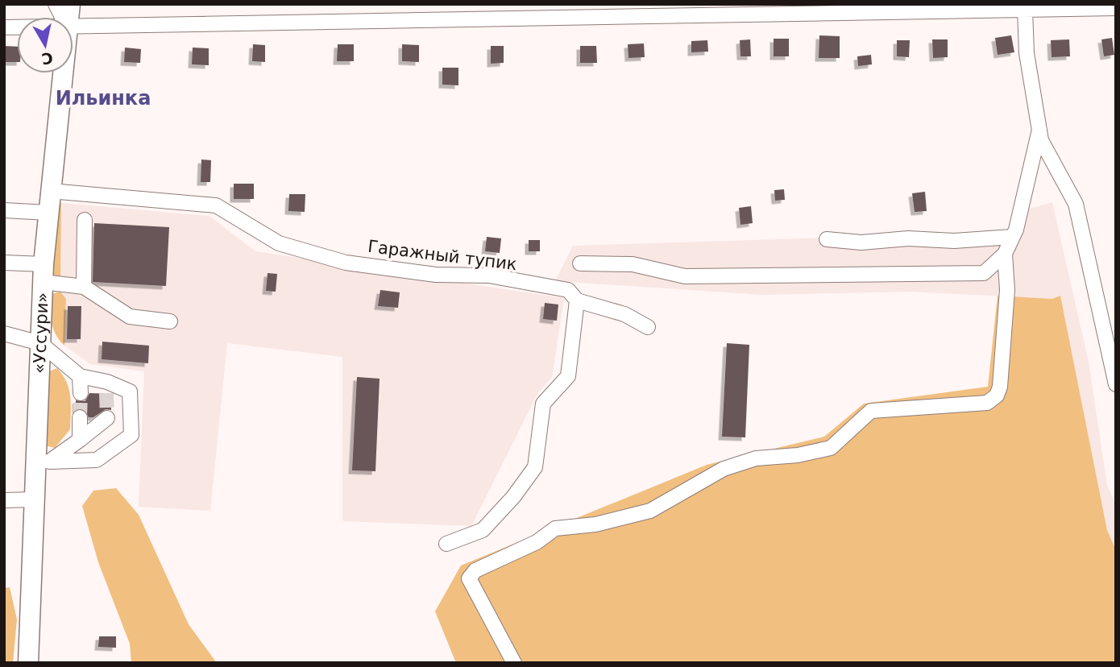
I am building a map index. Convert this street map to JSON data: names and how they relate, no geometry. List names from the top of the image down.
{
  "streets": {
    "highway": ["«Уссури»"],
    "street": ["Гаражный тупик"]
  },
  "crossings": [
    ["Гаражный тупик", "«Уссури»"]
  ],
  "districts": ["Ильинка"],
  "north": "bottom"
}
